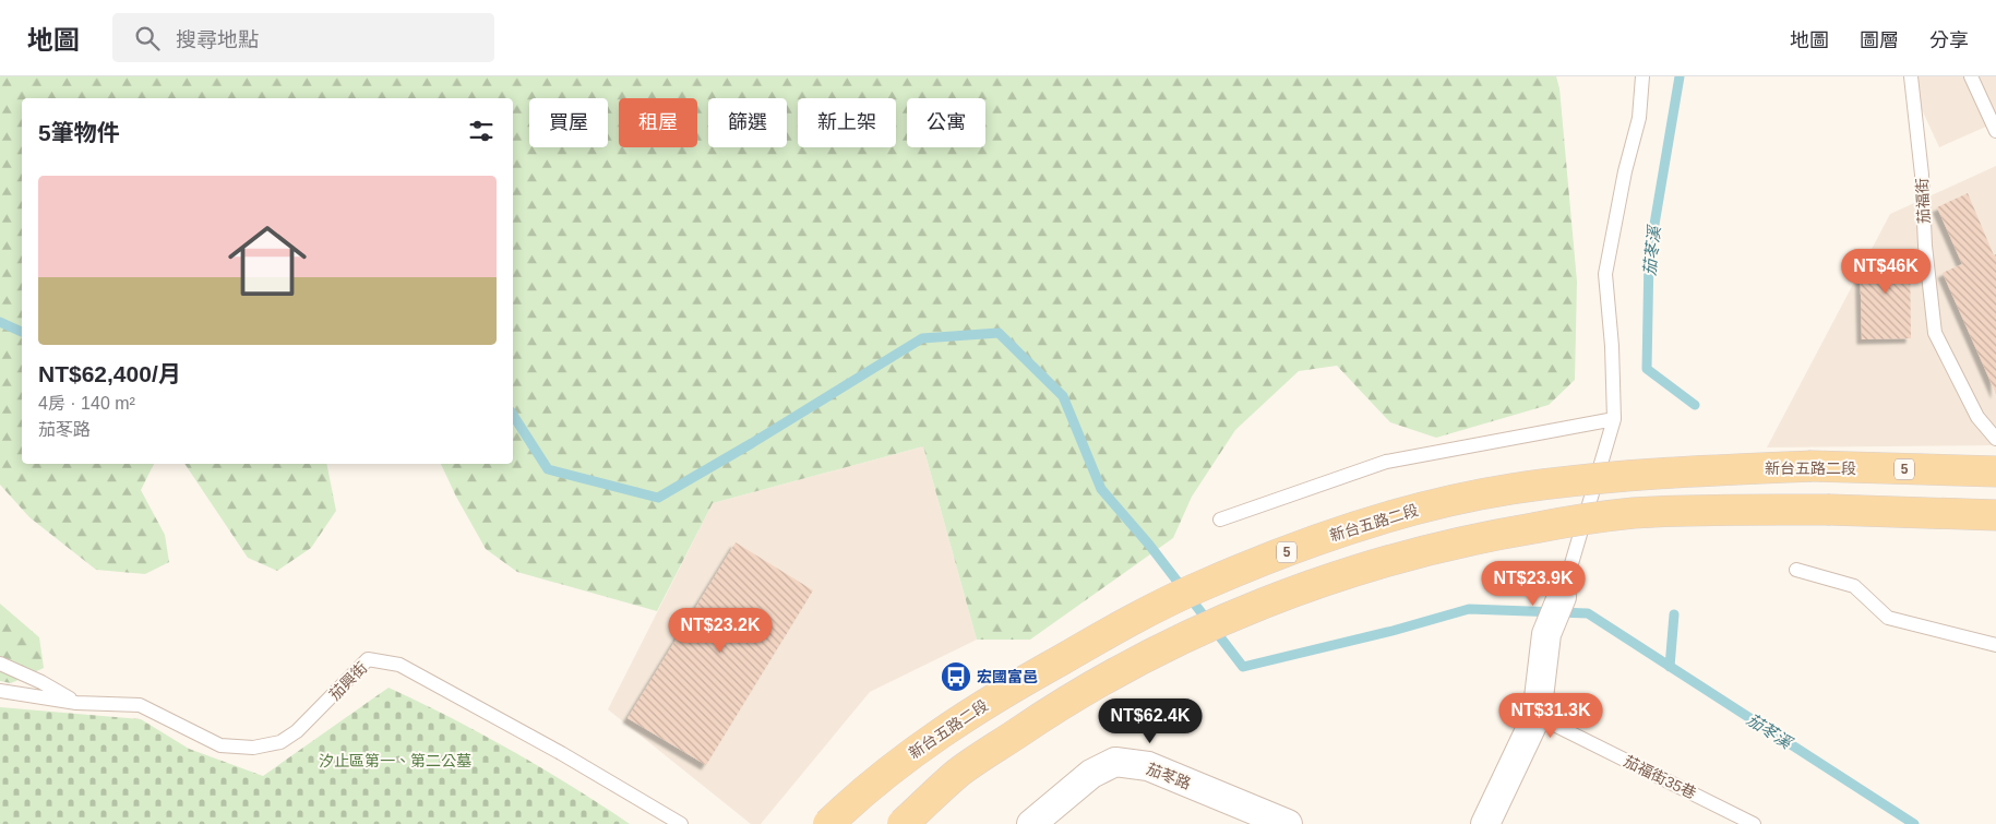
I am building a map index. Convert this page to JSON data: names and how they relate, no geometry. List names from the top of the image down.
{
  "streets": {
    "main road": ["新台五路二段", "5"],
    "street": ["茄苳路"],
    "lane": ["茄福街", "茄興街", "茄福街35巷"]
  },
  "water": ["茄苳溪"],
  "parks": ["汐止區第一、第二公墓"],
  "places": {
    "bus stop": ["宏國富邑"]
  },
  "page": {
    "header": "地圖",
    "search": "搜尋地點",
    "nav": ["地圖", "圖層", "分享"],
    "chip": [
      "買屋",
      "租屋",
      "篩選",
      "新上架",
      "公寓"
    ],
    "heading": "5筆物件",
    "list": [
      {
        "name": "NT$62,400/月",
        "note": "4房 · 140 m² · 茄苳路"
      }
    ],
    "price": [
      "NT$46K",
      "NT$23.9K",
      "NT$23.2K",
      "NT$31.3K",
      "NT$62.4K"
    ]
  }
}
